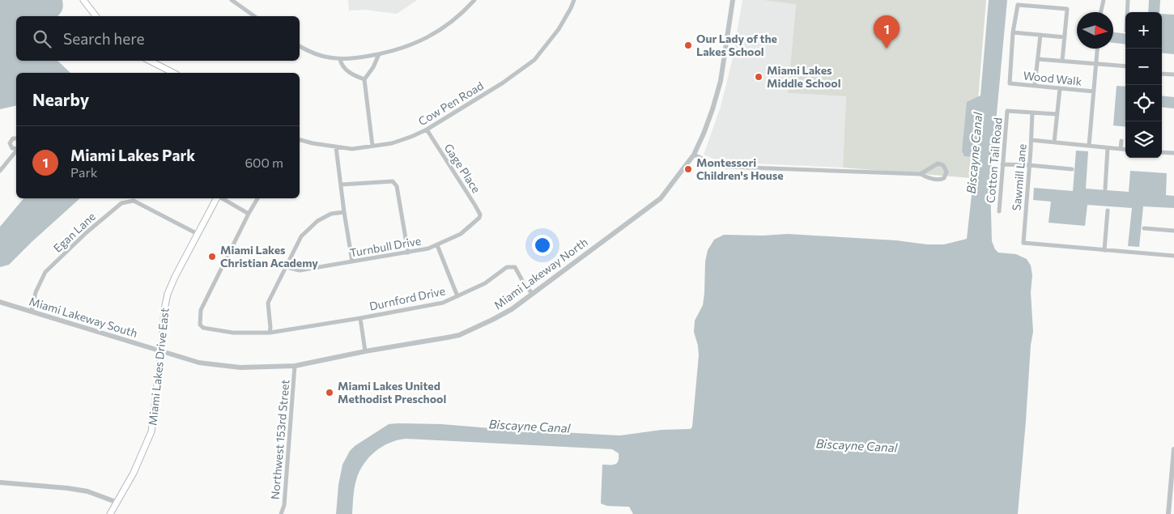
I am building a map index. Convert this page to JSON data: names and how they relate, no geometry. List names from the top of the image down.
{
  "streets": {
    "main road": ["Miami Lakes Drive East"],
    "street": [
      "Wood Walk",
      "Cow Pen Road",
      "Cotton Tail Road",
      "Gage Place",
      "Sawmill Lane",
      "Egan Lane",
      "Turnbull Drive",
      "Miami Lakeway North",
      "Durnford Drive",
      "Miami Lakeway South",
      "Northwest 153rd Street"
    ]
  },
  "crossings": [
    ["Cow Pen Road", "Gage Place"],
    ["Cotton Tail Road", "Sawmill Lane"],
    ["Gage Place", "Turnbull Drive"],
    ["Egan Lane", "Miami Lakeway South"],
    ["Egan Lane", "Miami Lakes Drive East"],
    ["Miami Lakeway North", "Durnford Drive"],
    ["Miami Lakeway North", "Miami Lakeway South"],
    ["Miami Lakeway North", "Miami Lakes Drive East"],
    ["Miami Lakeway North", "Northwest 153rd Street"],
    ["Miami Lakeway South", "Miami Lakes Drive East"]
  ],
  "water": ["Biscayne Canal"],
  "places": [
    "Our Lady of the Lakes School",
    "Miami Lakes Middle School",
    "Montessori Children's House",
    "Miami Lakes Christian Academy",
    "Miami Lakes United Methodist Preschool"
  ],
  "north": "right",
  "page": {
    "map_buttons": ["+", "−"],
    "pins": "1",
    "search": "Search here",
    "heading": "Nearby",
    "list": [
      {
        "mark": "1",
        "name": "Miami Lakes Park",
        "note": "Park",
        "value": "600 m"
      }
    ]
  }
}
